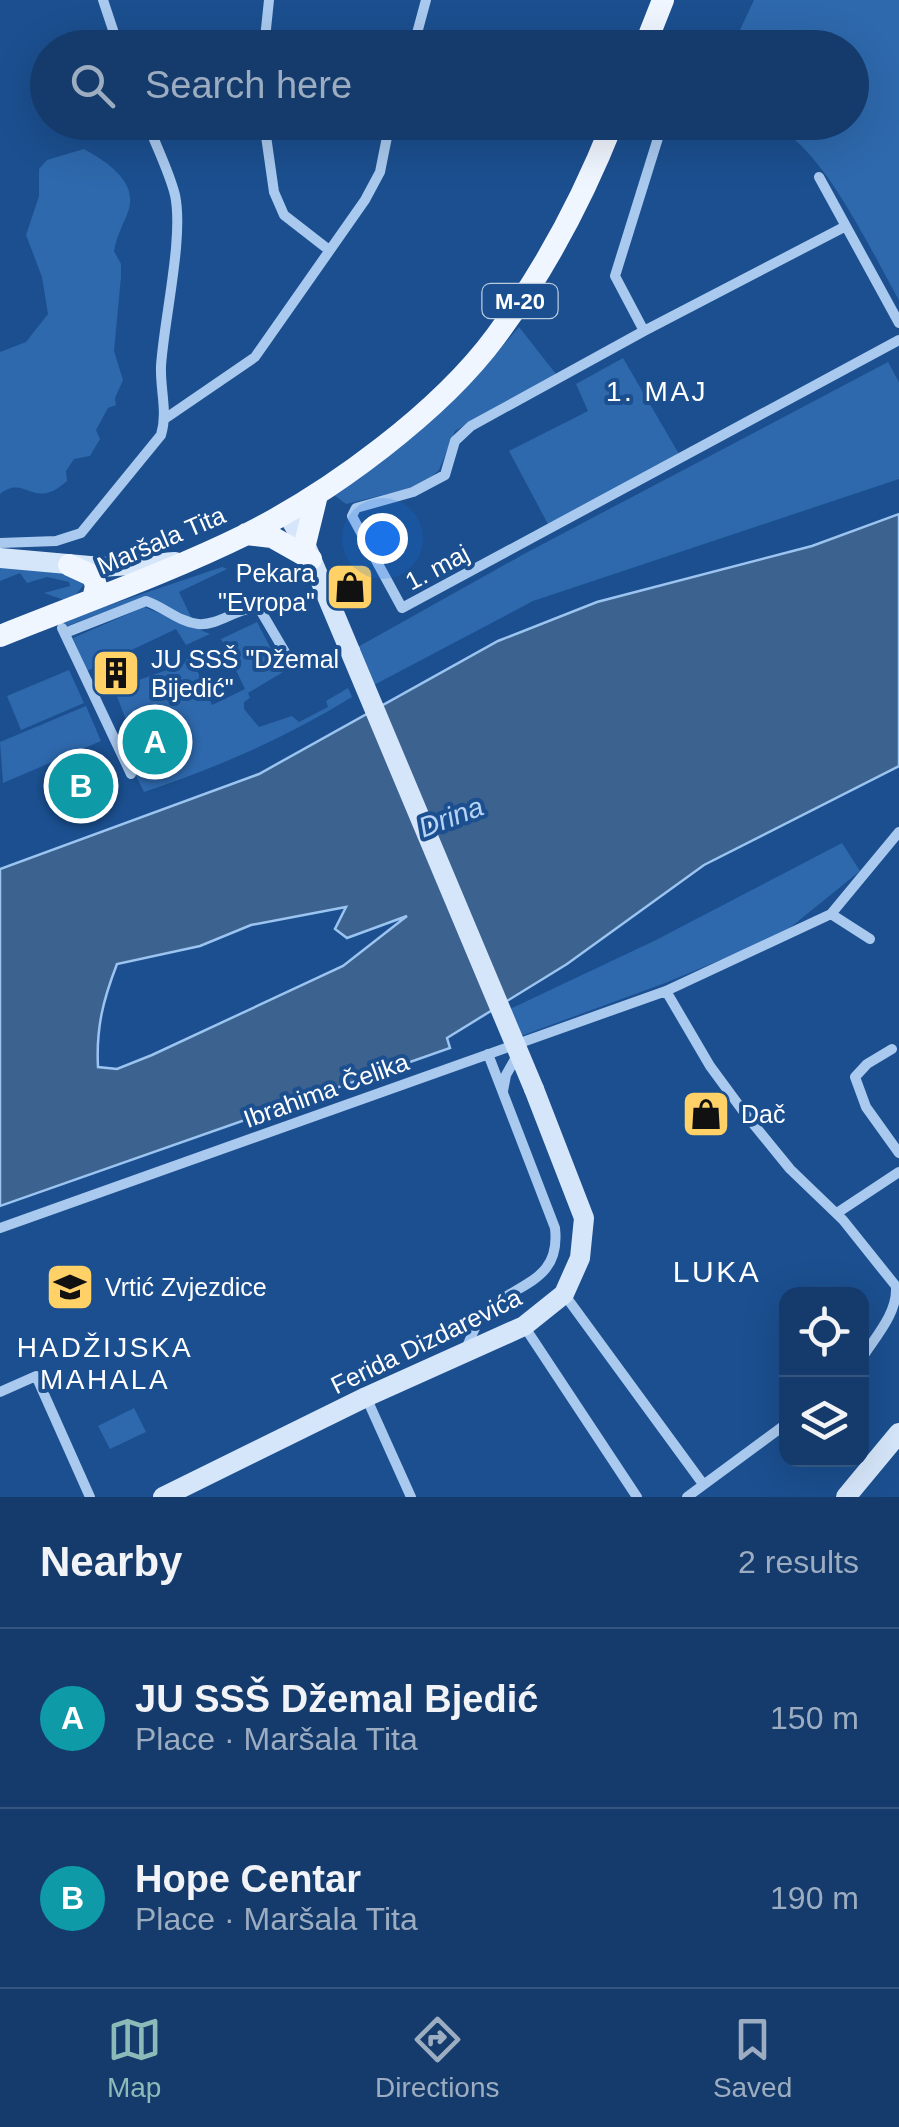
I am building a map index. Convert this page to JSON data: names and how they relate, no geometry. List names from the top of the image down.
{
  "streets": {
    "main road": ["M-20", "Maršala Tita", "Ferida Dizdarevića"],
    "street": ["1. maj", "Ibrahima Čelika"]
  },
  "crossings": [
    ["M-20", "Maršala Tita"]
  ],
  "districts": ["1. MAJ", "LUKA", "HADŽIJSKA MAHALA"],
  "water": ["Drina"],
  "places": {
    "shop": ["Pekara \"Evropa\"", "Dač"],
    "building": ["JU SSŠ \"Džemal Bijedić\""],
    "school or university": ["Vrtić Zvjezdice"]
  },
  "page": {
    "search": "Search here",
    "pins": ["A", "B"],
    "heading": ["Nearby", "2 results"],
    "list": [
      {
        "mark": "A",
        "name": "JU SSŠ Džemal Bjedić",
        "note": "Place · Maršala Tita",
        "value": "150 m"
      },
      {
        "mark": "B",
        "name": "Hope Centar",
        "note": "Place · Maršala Tita",
        "value": "190 m"
      }
    ],
    "nav": ["Map", "Directions", "Saved"]
  }
}
